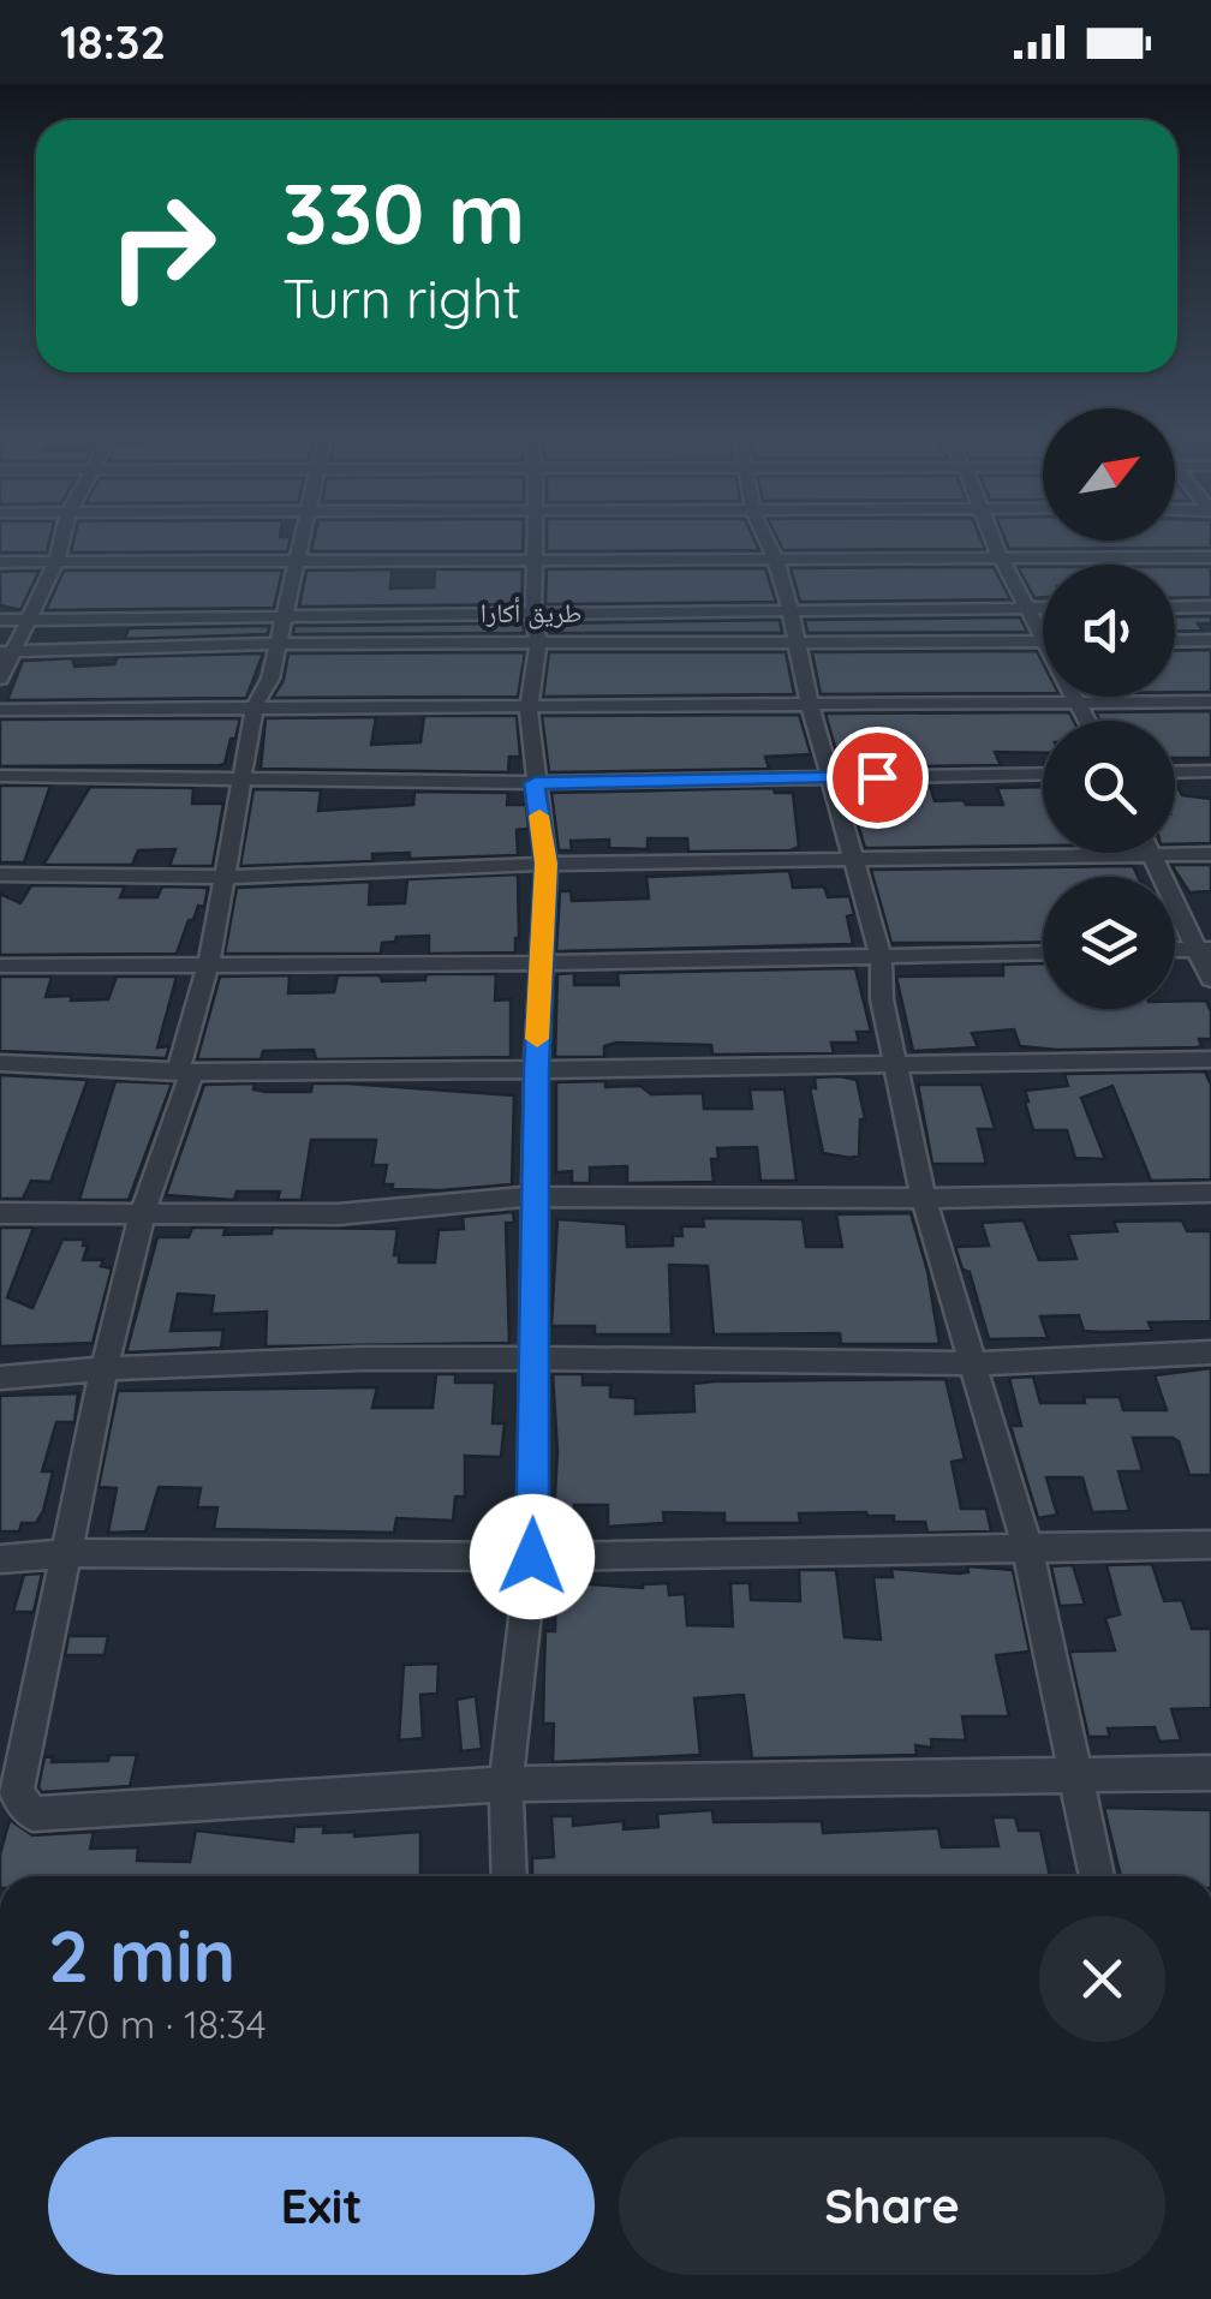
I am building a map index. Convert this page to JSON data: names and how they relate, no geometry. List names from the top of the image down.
{
  "streets": {
    "street": ["طريق أكارا"]
  },
  "north": "top right",
  "page": {
    "status": "18:32",
    "turn": ["330 m", "Turn right"],
    "heading": ["2 min", "470 m · 18:34"],
    "buttons": ["Exit", "Share"]
  }
}
